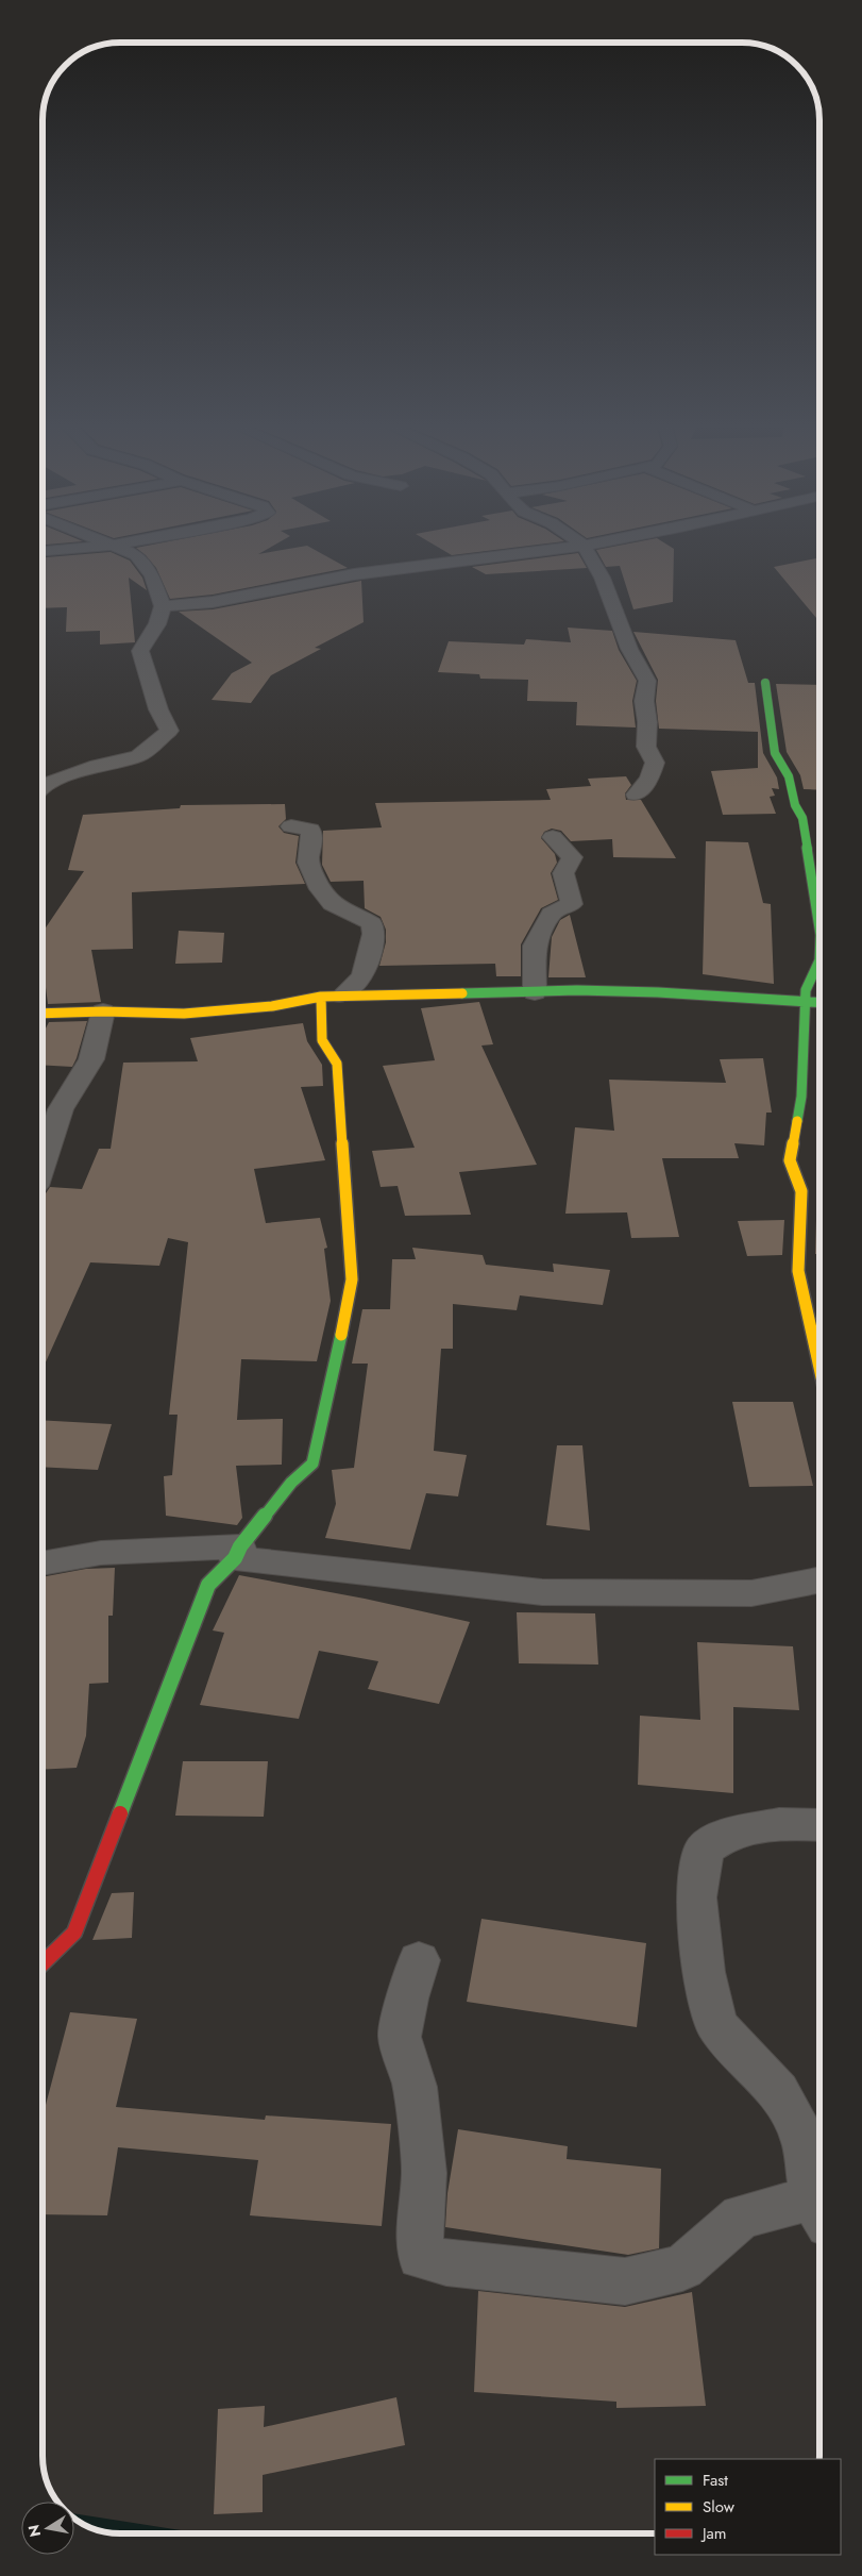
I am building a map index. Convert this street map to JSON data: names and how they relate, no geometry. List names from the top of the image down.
{
  "legend": ["Fast", "Slow", "Jam"],
  "north": "left"
}
